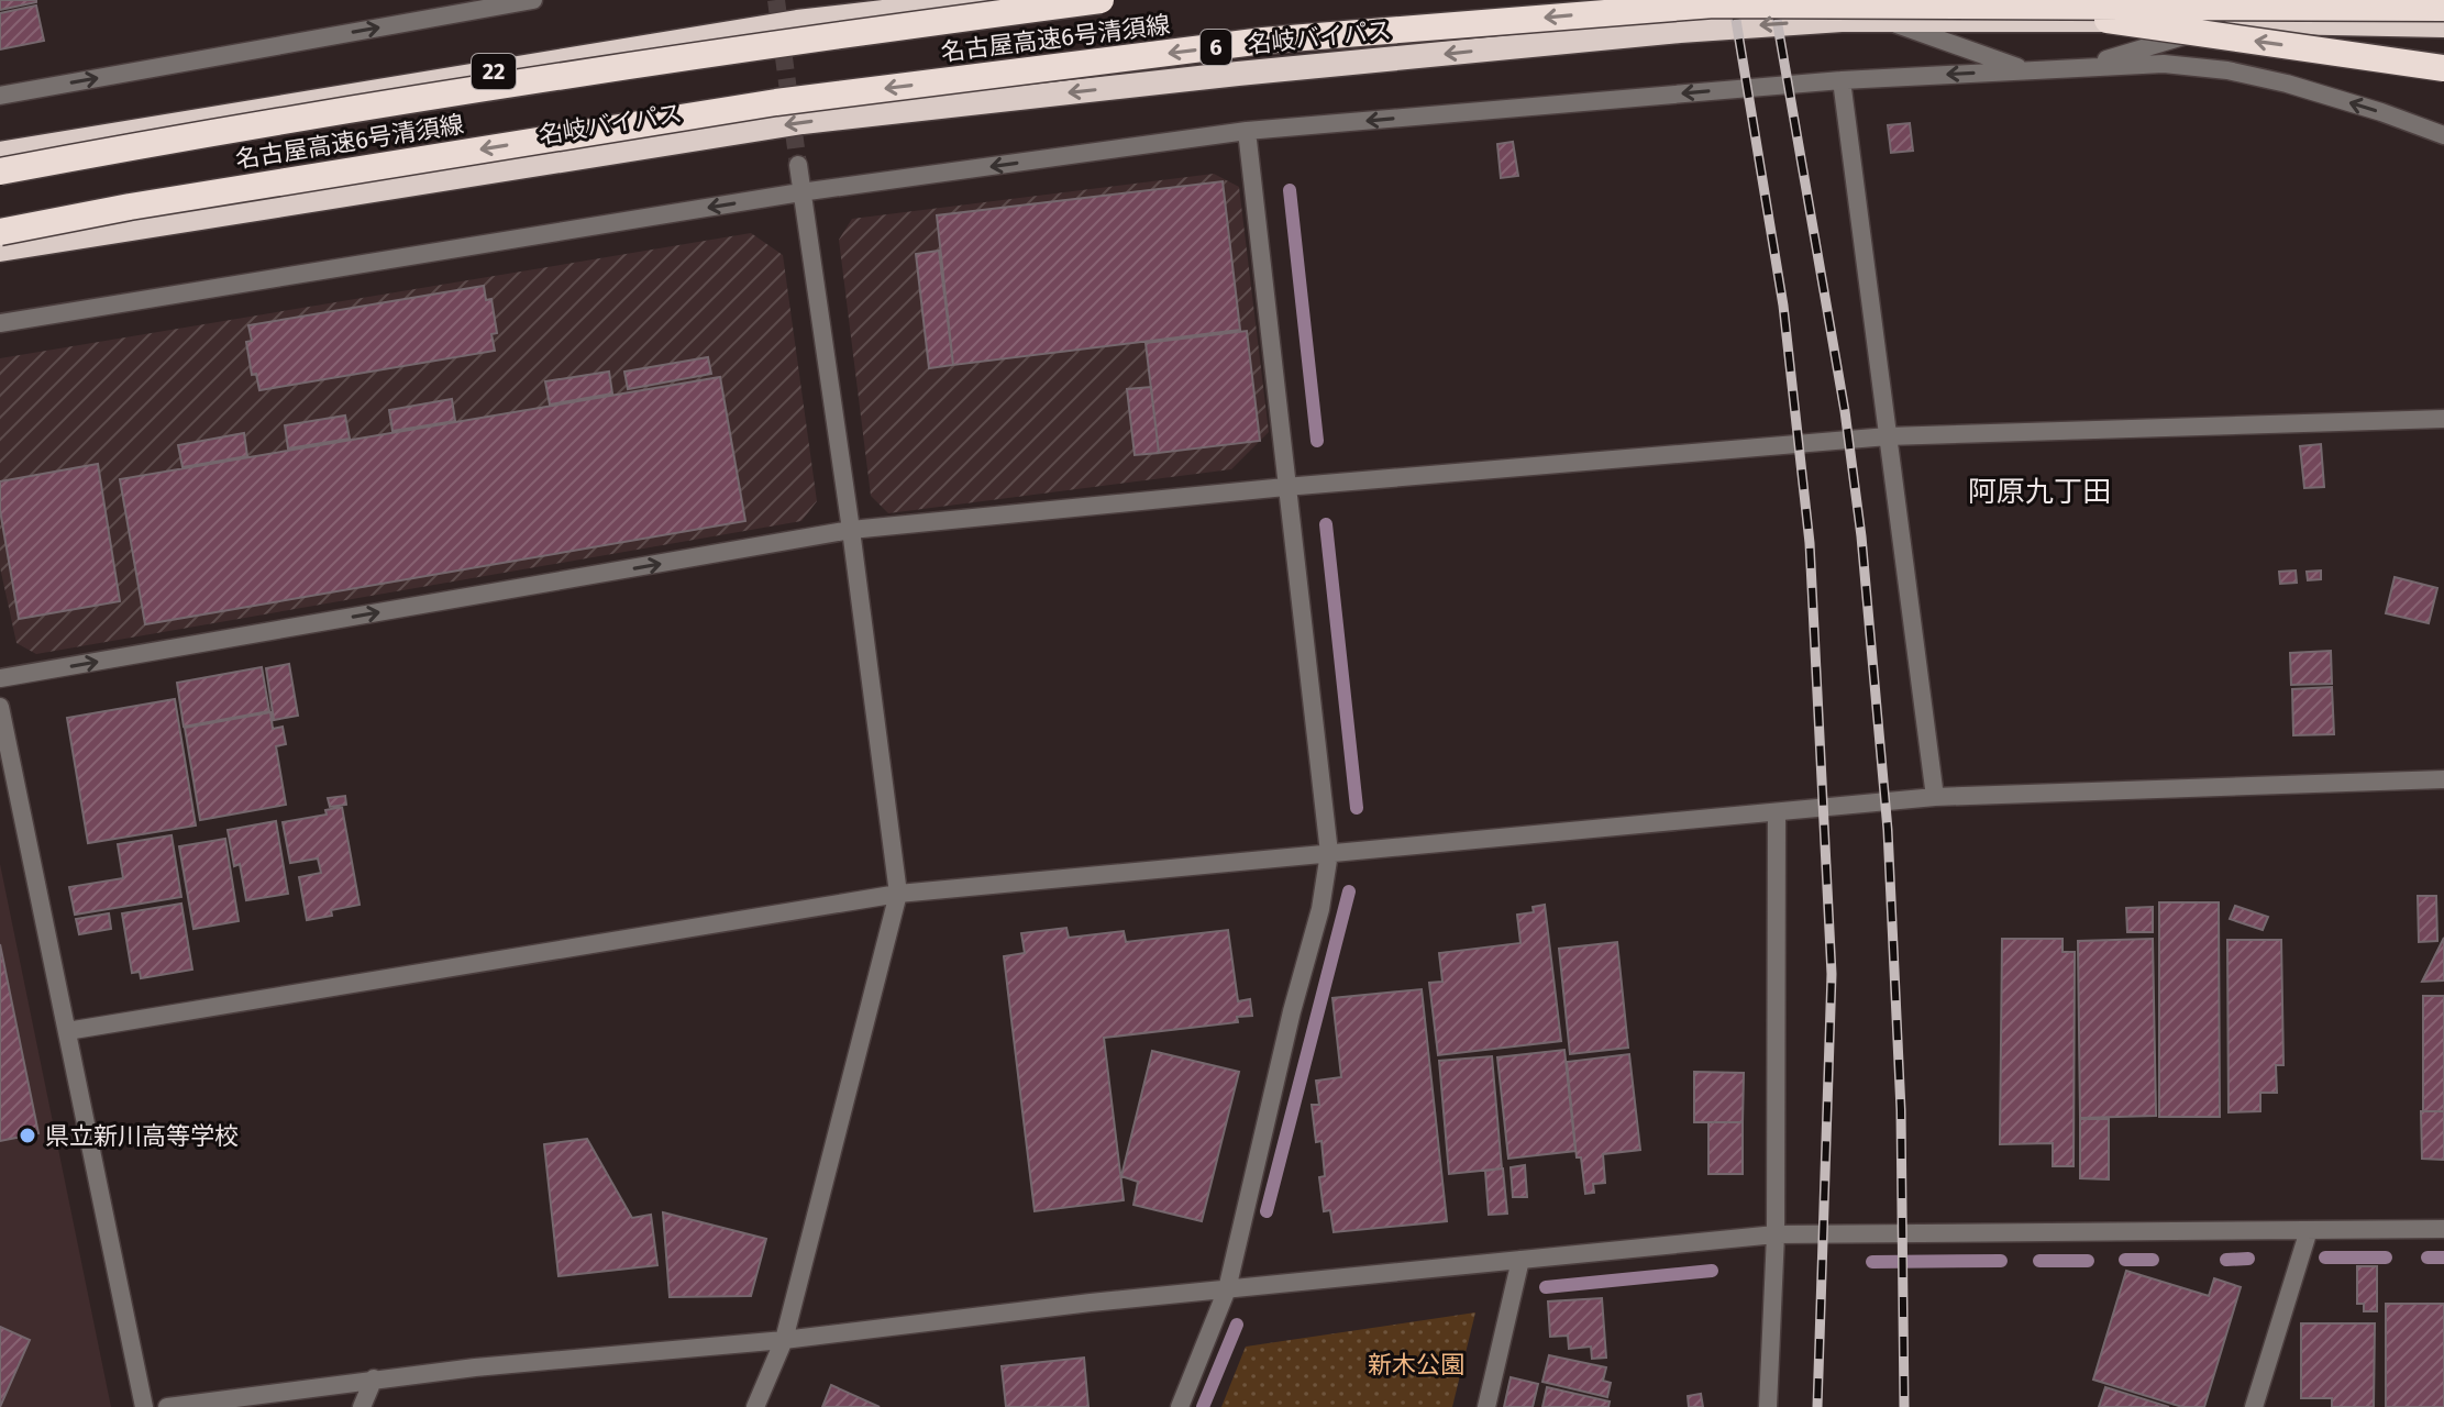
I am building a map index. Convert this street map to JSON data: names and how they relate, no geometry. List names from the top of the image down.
{
  "streets": {
    "highway": [
      "名岐バイパス",
      "名古屋高速6号清須線",
      "6",
      "22"
    ]
  },
  "districts": ["阿原九丁田"],
  "parks": ["新木公園"],
  "places": ["県立新川高等学校"]
}
